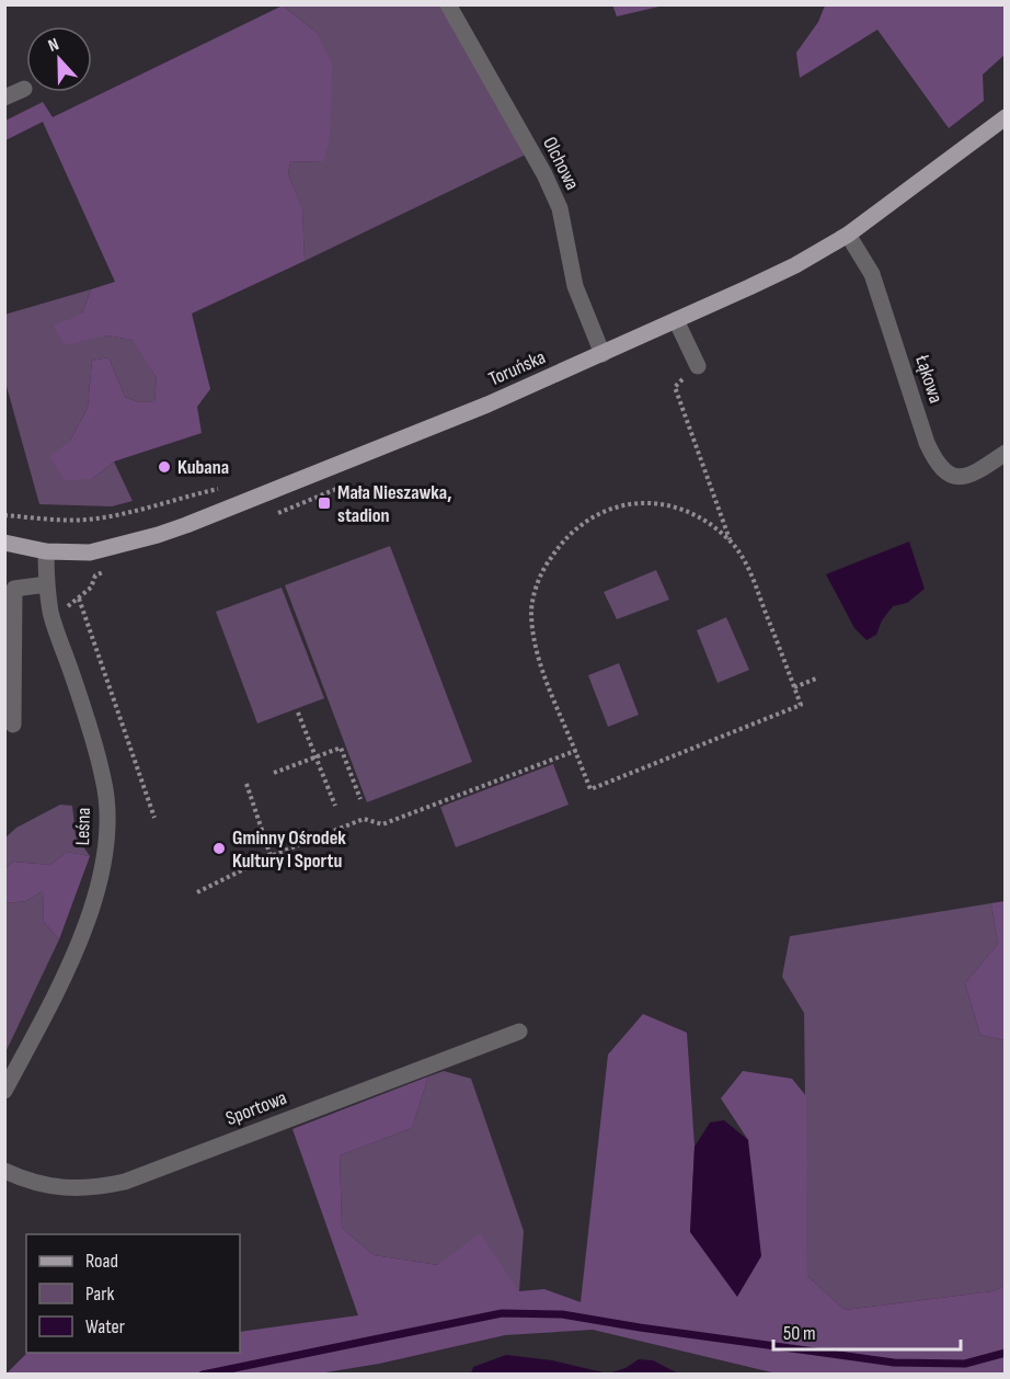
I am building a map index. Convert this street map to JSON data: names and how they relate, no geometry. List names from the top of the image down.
{
  "streets": {
    "main road": ["Toruńska"],
    "street": [
      "Olchowa",
      "Łąkowa",
      "Leśna",
      "Sportowa"
    ]
  },
  "crossings": [
    ["Olchowa", "Toruńska"],
    ["Toruńska", "Łąkowa"],
    ["Toruńska", "Leśna"]
  ],
  "places": {
    "other": ["Kubana", "Gminny Ośrodek Kultury I Sportu"],
    "transit": ["Mała Nieszawka, stadion"]
  },
  "legend": ["Road", "Park", "Water"],
  "scale_bar": "50 m",
  "north": "top"
}
